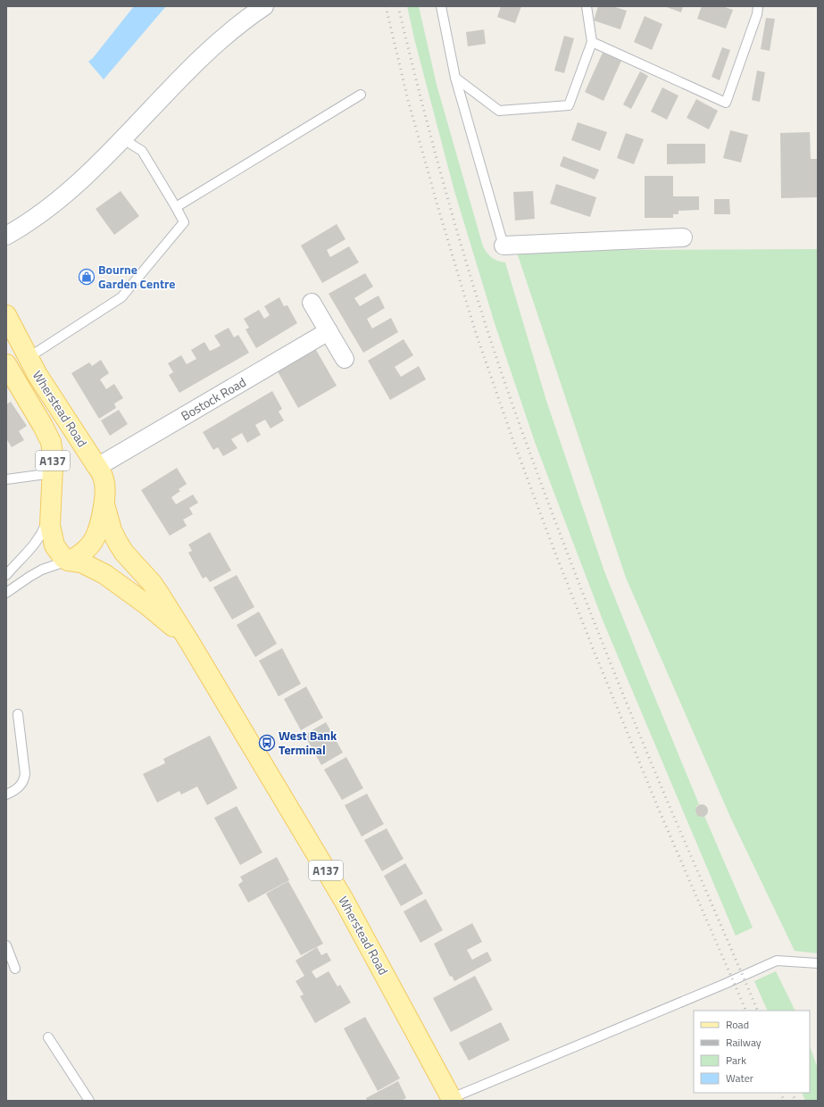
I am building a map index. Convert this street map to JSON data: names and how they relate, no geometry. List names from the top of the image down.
{
  "streets": {
    "main road": ["Wherstead Road", "A137"],
    "street": ["Bostock Road"]
  },
  "crossings": [
    ["Bostock Road", "Wherstead Road"]
  ],
  "places": {
    "shop": ["Bourne Garden Centre"],
    "bus stop": ["West Bank Terminal"]
  },
  "legend": [
    "Road",
    "Railway",
    "Park",
    "Water"
  ]
}
